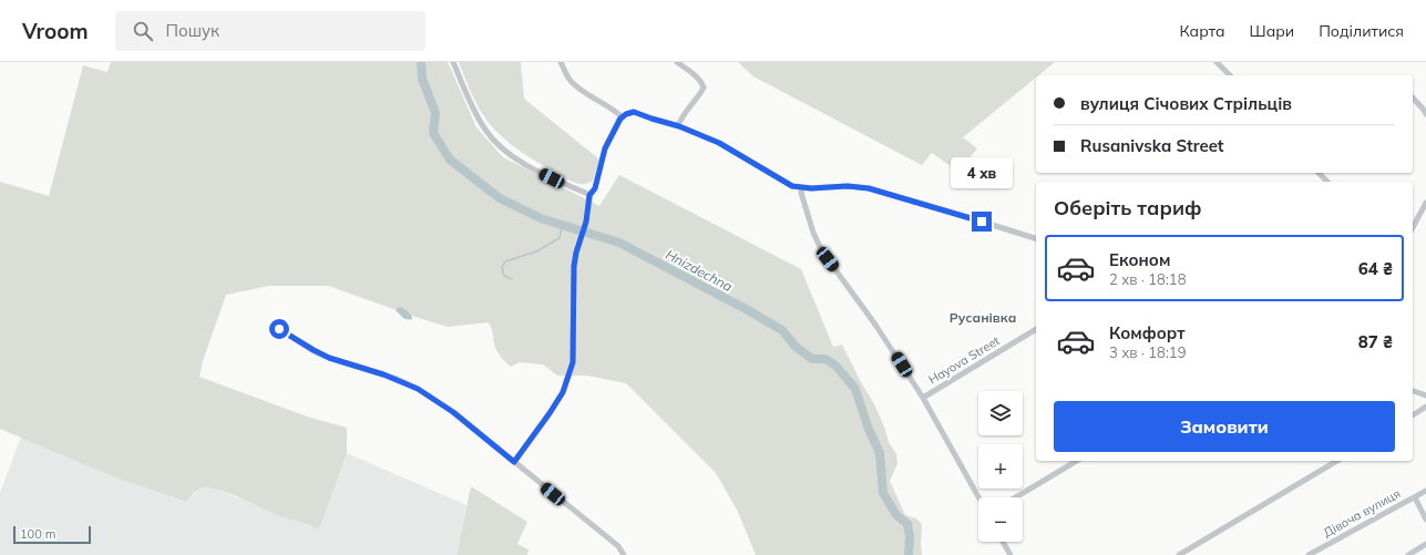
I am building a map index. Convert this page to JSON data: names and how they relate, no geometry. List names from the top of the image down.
{
  "streets": {
    "street": ["Hayova Street", "Дівоча вулиця"]
  },
  "districts": ["Русанівка"],
  "water": ["Hnizdechna"],
  "scale_bar": "100 m",
  "page": {
    "header": "Vroom",
    "search": "Пошук",
    "nav": ["Карта", "Шари", "Поділитися"],
    "banner": ["вулиця Січових Стрільців", "Rusanivska Street"],
    "bubble": "4 хв",
    "heading": "Оберіть тариф",
    "list": [
      {
        "name": "Економ",
        "note": "2 хв · 18:18",
        "value": "64 ₴"
      },
      {
        "name": "Комфорт",
        "note": "3 хв · 18:19",
        "value": "87 ₴"
      }
    ],
    "map_buttons": ["+", "−"],
    "buttons": "Замовити",
    "scale": "100 m"
  }
}
